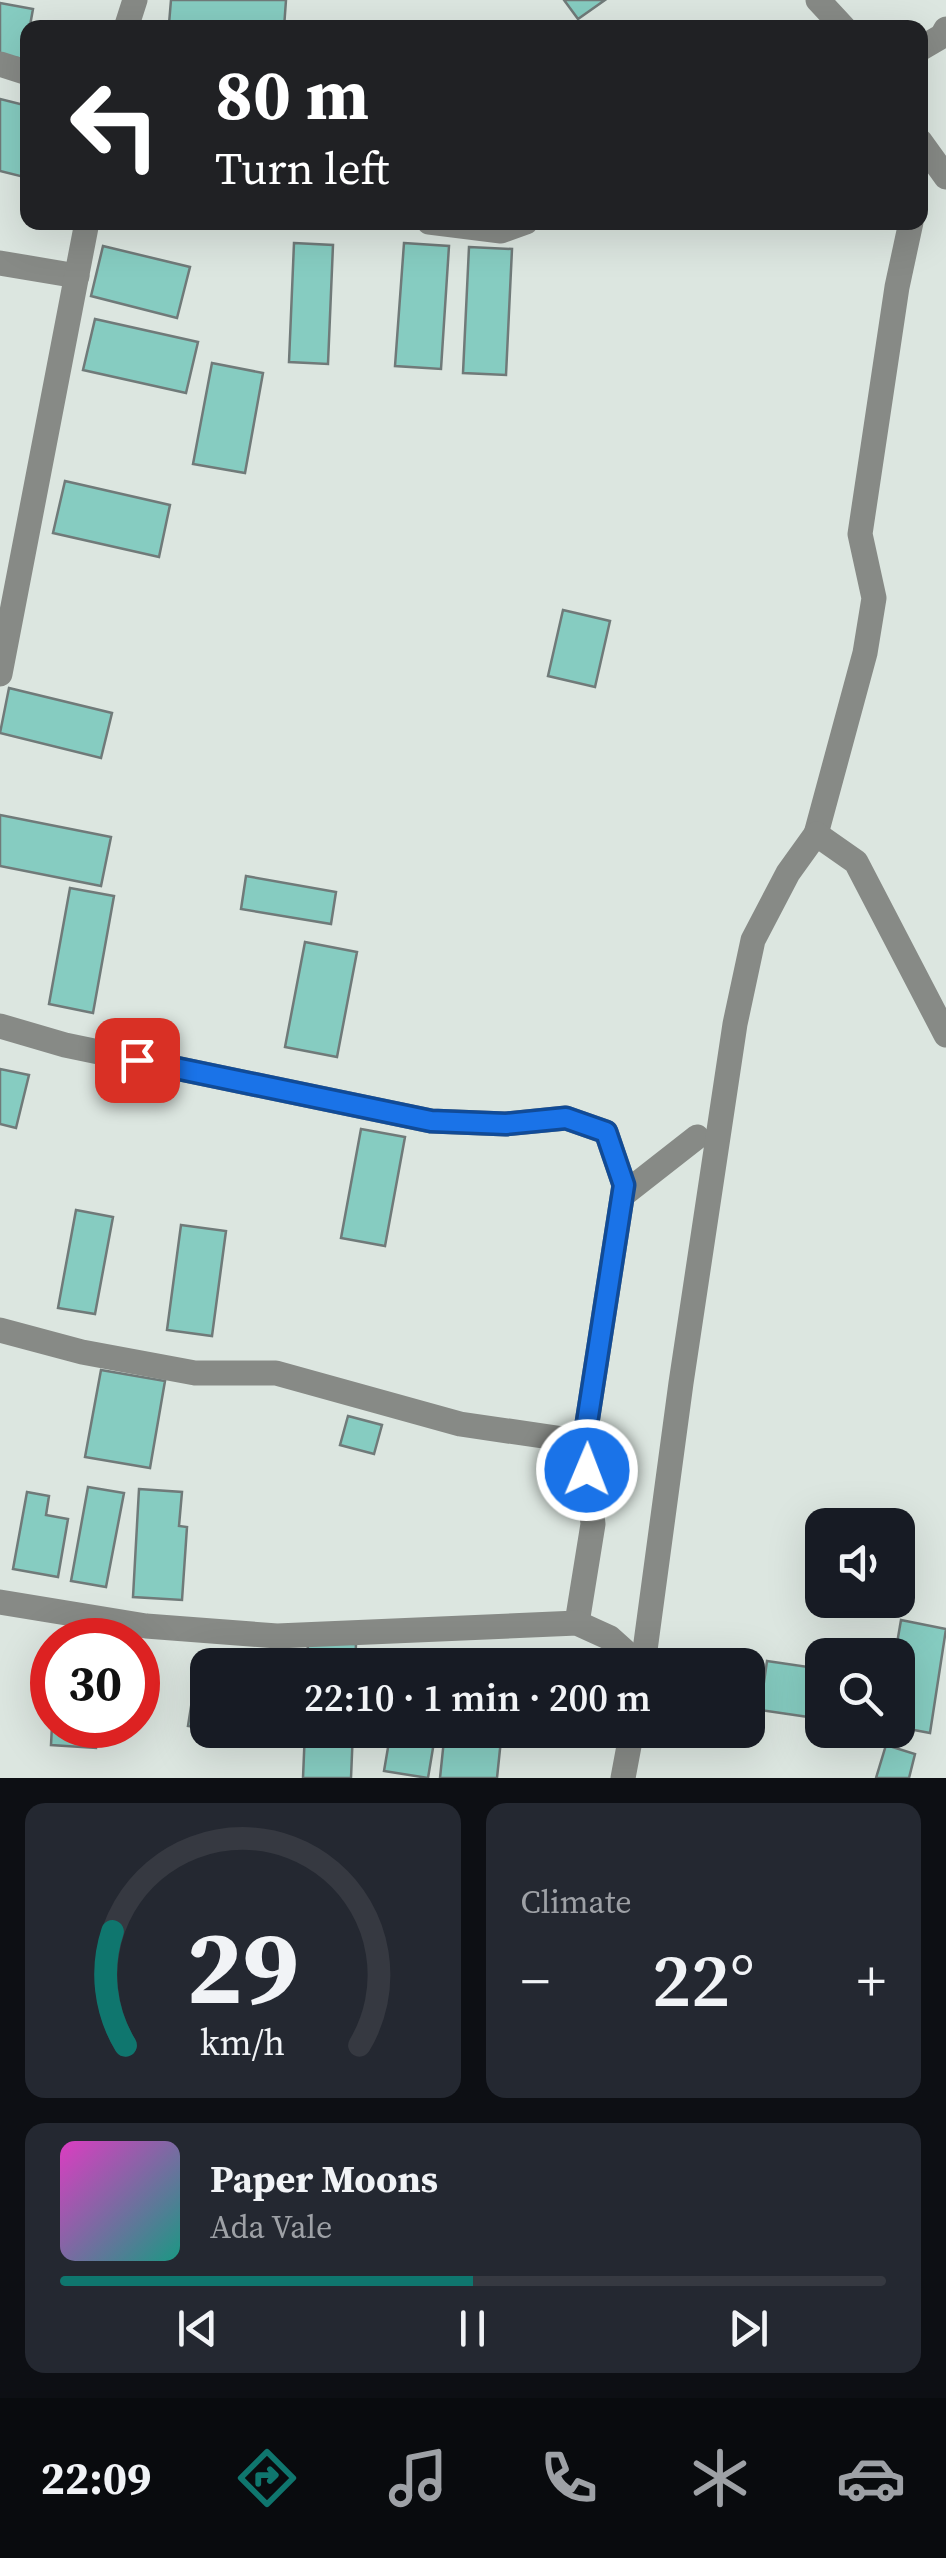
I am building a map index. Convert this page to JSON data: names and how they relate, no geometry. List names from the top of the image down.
{
  "page": {
    "turn": ["80 m", "Turn left"],
    "limit": "30",
    "trip": "22:10 · 1 min · 200 m",
    "tile": "Climate",
    "heat": ["−", "22°", "+"],
    "song": ["Paper Moons", "Ada Vale"],
    "tabs": "22:09",
    "gauge": ["29", "km/h"]
  }
}
